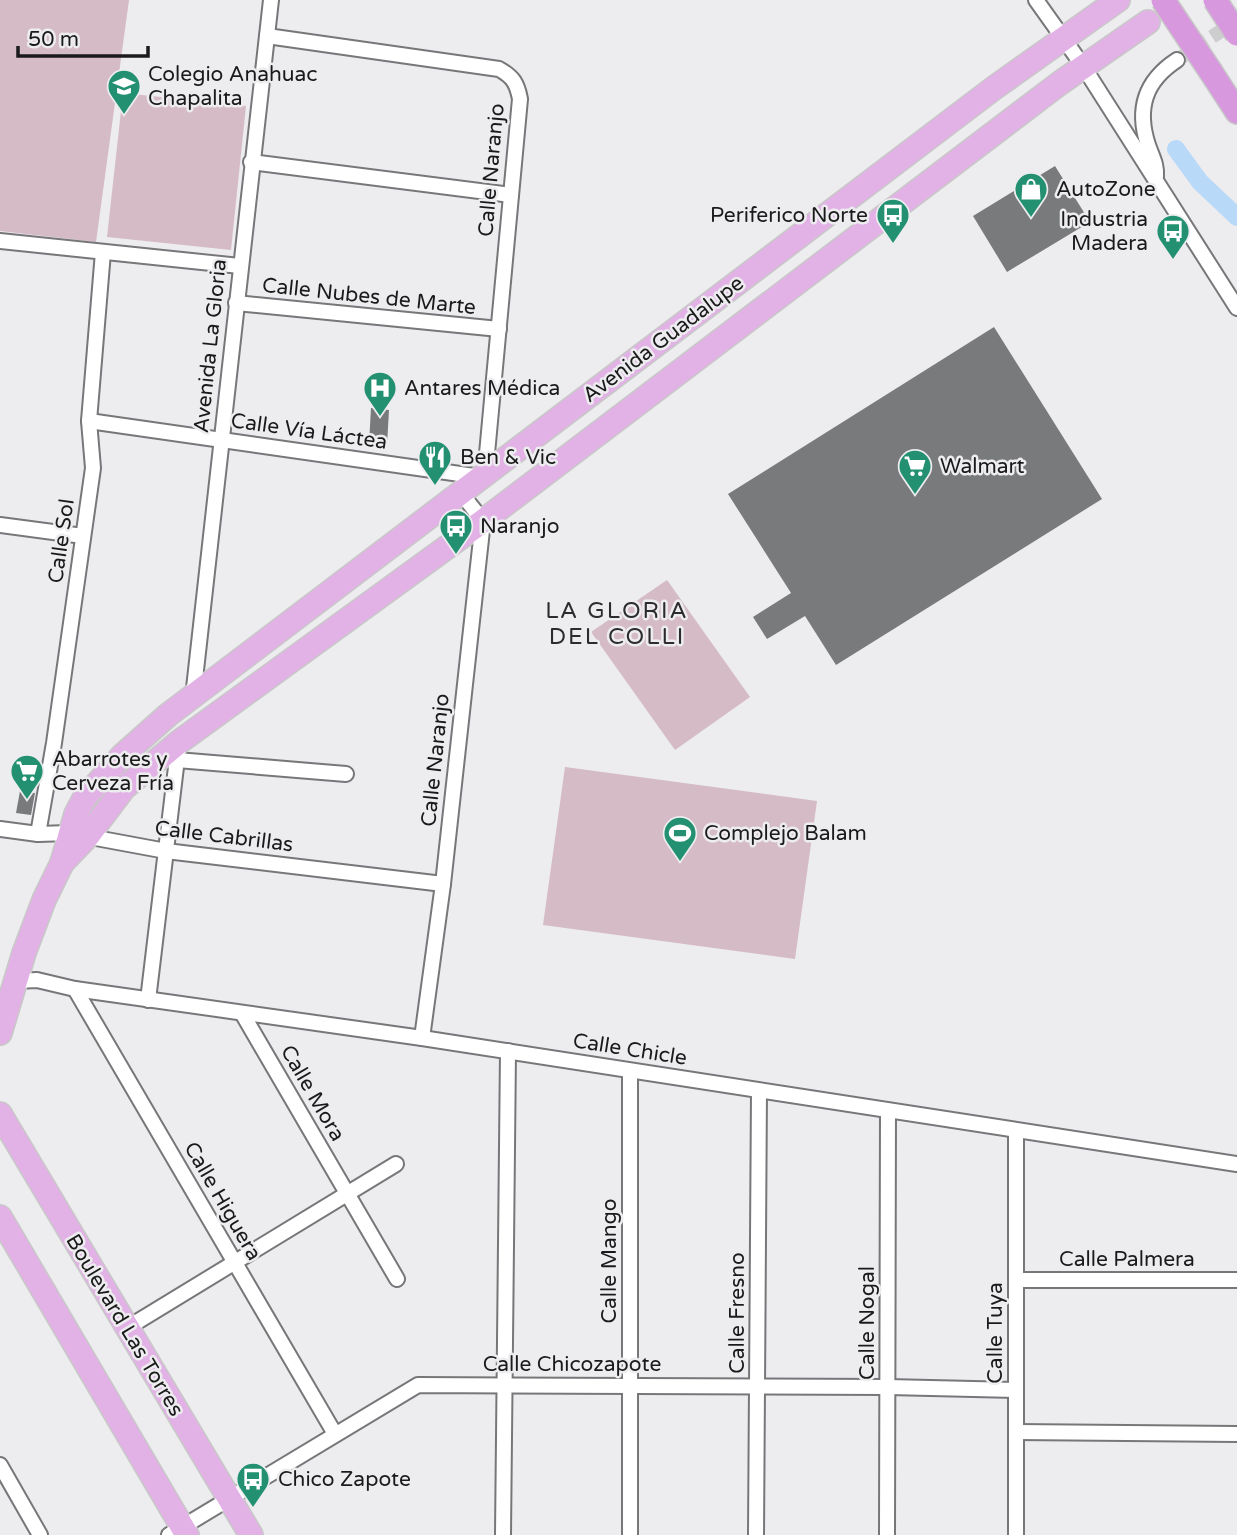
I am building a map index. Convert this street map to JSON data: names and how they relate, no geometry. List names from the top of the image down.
{
  "streets": {
    "main road": ["Avenida Guadalupe", "Boulevard Las Torres"],
    "street": [
      "Calle Naranjo",
      "Calle Nubes de Marte",
      "Avenida La Gloria",
      "Calle Vía Láctea",
      "Calle Sol",
      "Calle Cabrillas",
      "Calle Chicle",
      "Calle Mora",
      "Calle Higuera",
      "Calle Palmera",
      "Calle Mango",
      "Calle Fresno",
      "Calle Nogal",
      "Calle Tuya",
      "Calle Chicozapote"
    ]
  },
  "crossings": [
    ["Calle Naranjo", "Calle Nubes de Marte"],
    ["Calle Naranjo", "Avenida Guadalupe"],
    ["Calle Naranjo", "Avenida La Gloria"],
    ["Calle Naranjo", "Calle Vía Láctea"],
    ["Calle Naranjo", "Calle Cabrillas"],
    ["Calle Naranjo", "Calle Chicle"],
    ["Calle Nubes de Marte", "Avenida La Gloria"],
    ["Calle Nubes de Marte", "Calle Sol"],
    ["Avenida Guadalupe", "Avenida La Gloria"],
    ["Avenida Guadalupe", "Calle Vía Láctea"],
    ["Avenida Guadalupe", "Calle Cabrillas"],
    ["Avenida La Gloria", "Calle Vía Láctea"],
    ["Calle Vía Láctea", "Calle Sol"],
    ["Calle Sol", "Calle Cabrillas"],
    ["Calle Chicle", "Calle Mora"],
    ["Calle Chicle", "Calle Higuera"],
    ["Calle Chicle", "Calle Mango"],
    ["Calle Chicle", "Calle Fresno"],
    ["Calle Chicle", "Calle Nogal"],
    ["Calle Chicle", "Calle Tuya"],
    ["Calle Higuera", "Calle Chicozapote"],
    ["Calle Palmera", "Calle Tuya"],
    ["Calle Mango", "Calle Chicozapote"],
    ["Calle Fresno", "Calle Chicozapote"],
    ["Calle Nogal", "Calle Chicozapote"],
    ["Boulevard Las Torres", "Calle Chicozapote"],
    ["Calle Tuya", "Calle Chicozapote"]
  ],
  "districts": ["LA GLORIA DEL COLLI"],
  "places": {
    "school or university": ["Colegio Anahuac Chapalita"],
    "shop": ["AutoZone"],
    "bus stop": [
      "Periferico Norte",
      "Industria Madera",
      "Naranjo",
      "Chico Zapote"
    ],
    "hospital": ["Antares Médica"],
    "restaurant": ["Ben & Vic"],
    "supermarket": ["Walmart", "Abarrotes y Cerveza Fría"],
    "sports": ["Complejo Balam"]
  },
  "scale_bar": "50 m"
}
